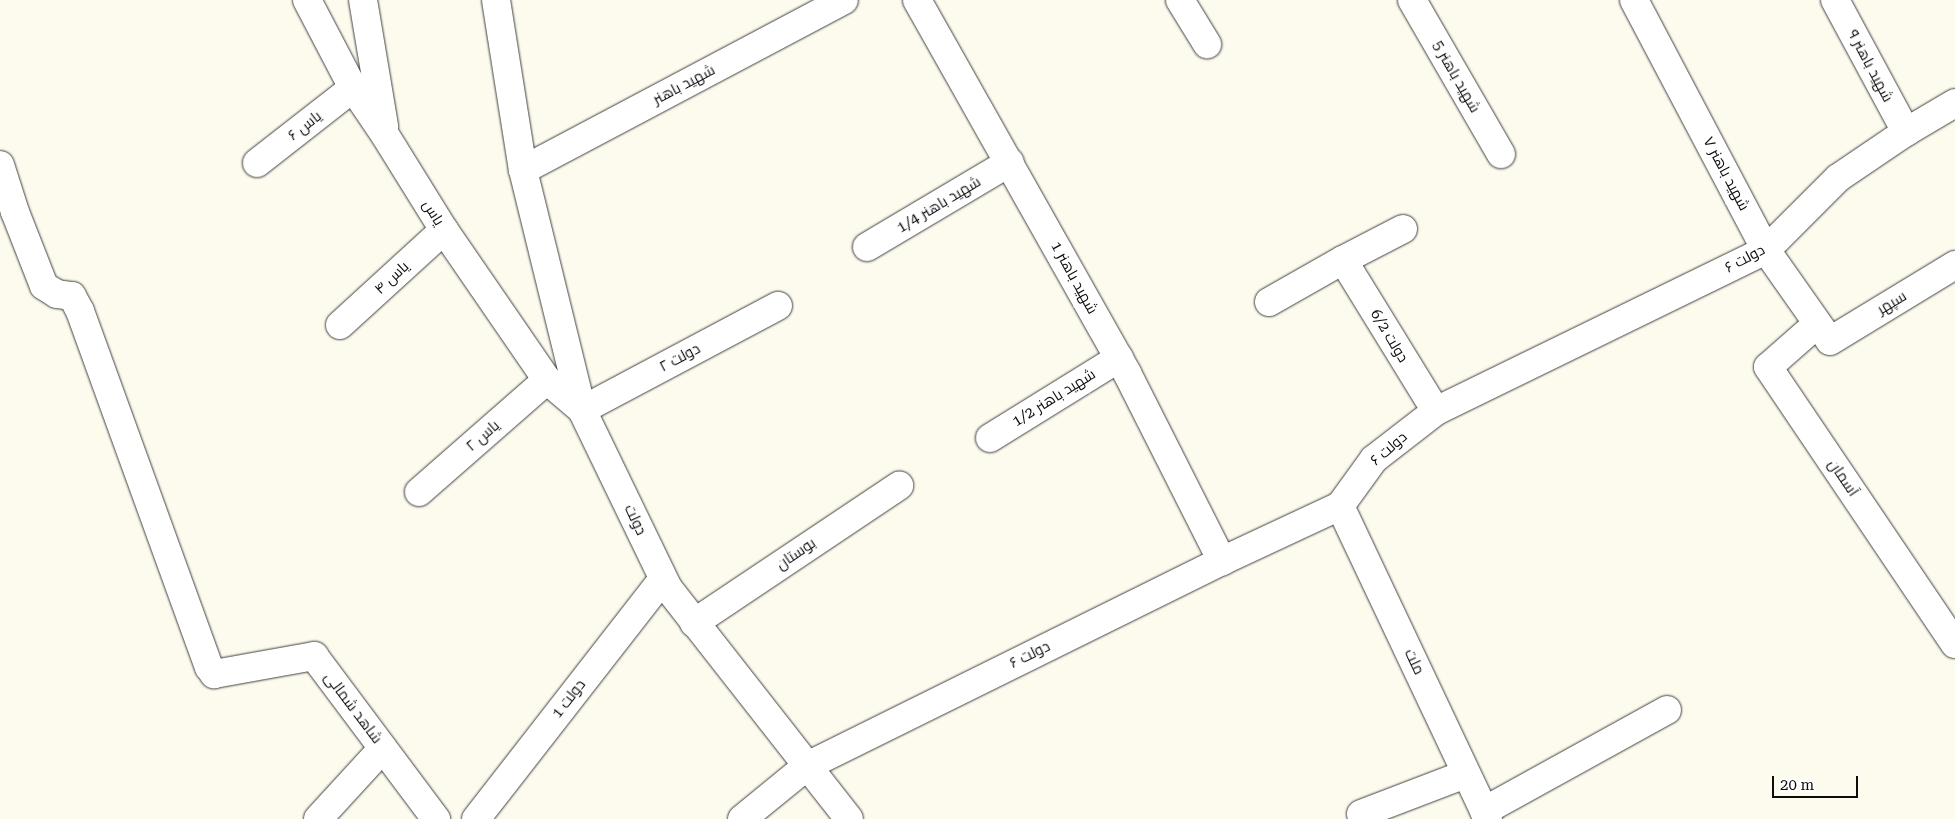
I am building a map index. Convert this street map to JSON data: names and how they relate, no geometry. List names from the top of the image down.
{
  "streets": {
    "street": [
      "شهید باهنر ۹",
      "شهید باهنر 5",
      "شهید باهنر",
      "یاس ۶",
      "شهید باهنر ۷",
      "شهید باهنر 1/4",
      "یاس",
      "دولت ۶",
      "یاس ۴",
      "شهید باهنر 1",
      "سپهر",
      "دولت 6/2",
      "دولت ۲",
      "شهید باهنر 1/2",
      "یاس ۲",
      "آسمان",
      "دولت",
      "بوستان",
      "ملت",
      "دولت 1",
      "شاهد شمالی"
    ]
  },
  "crossings": [
    ["شهید باهنر ۹", "دولت ۶"],
    ["شهید باهنر", "دولت"],
    ["یاس ۶", "یاس"],
    ["شهید باهنر ۷", "دولت ۶"],
    ["شهید باهنر ۷", "سپهر"],
    ["شهید باهنر ۷", "آسمان"],
    ["شهید باهنر 1/4", "شهید باهنر 1"],
    ["یاس", "یاس ۴"],
    ["یاس", "دولت ۲"],
    ["یاس", "یاس ۲"],
    ["یاس", "دولت"],
    ["دولت ۶", "شهید باهنر 1"],
    ["دولت ۶", "دولت 6/2"],
    ["دولت ۶", "دولت"],
    ["دولت ۶", "ملت"],
    ["شهید باهنر 1", "شهید باهنر 1/2"],
    ["سپهر", "آسمان"],
    ["دولت ۲", "دولت"],
    ["دولت", "بوستان"],
    ["دولت", "دولت 1"]
  ],
  "scale_bar": "20 m"
}
